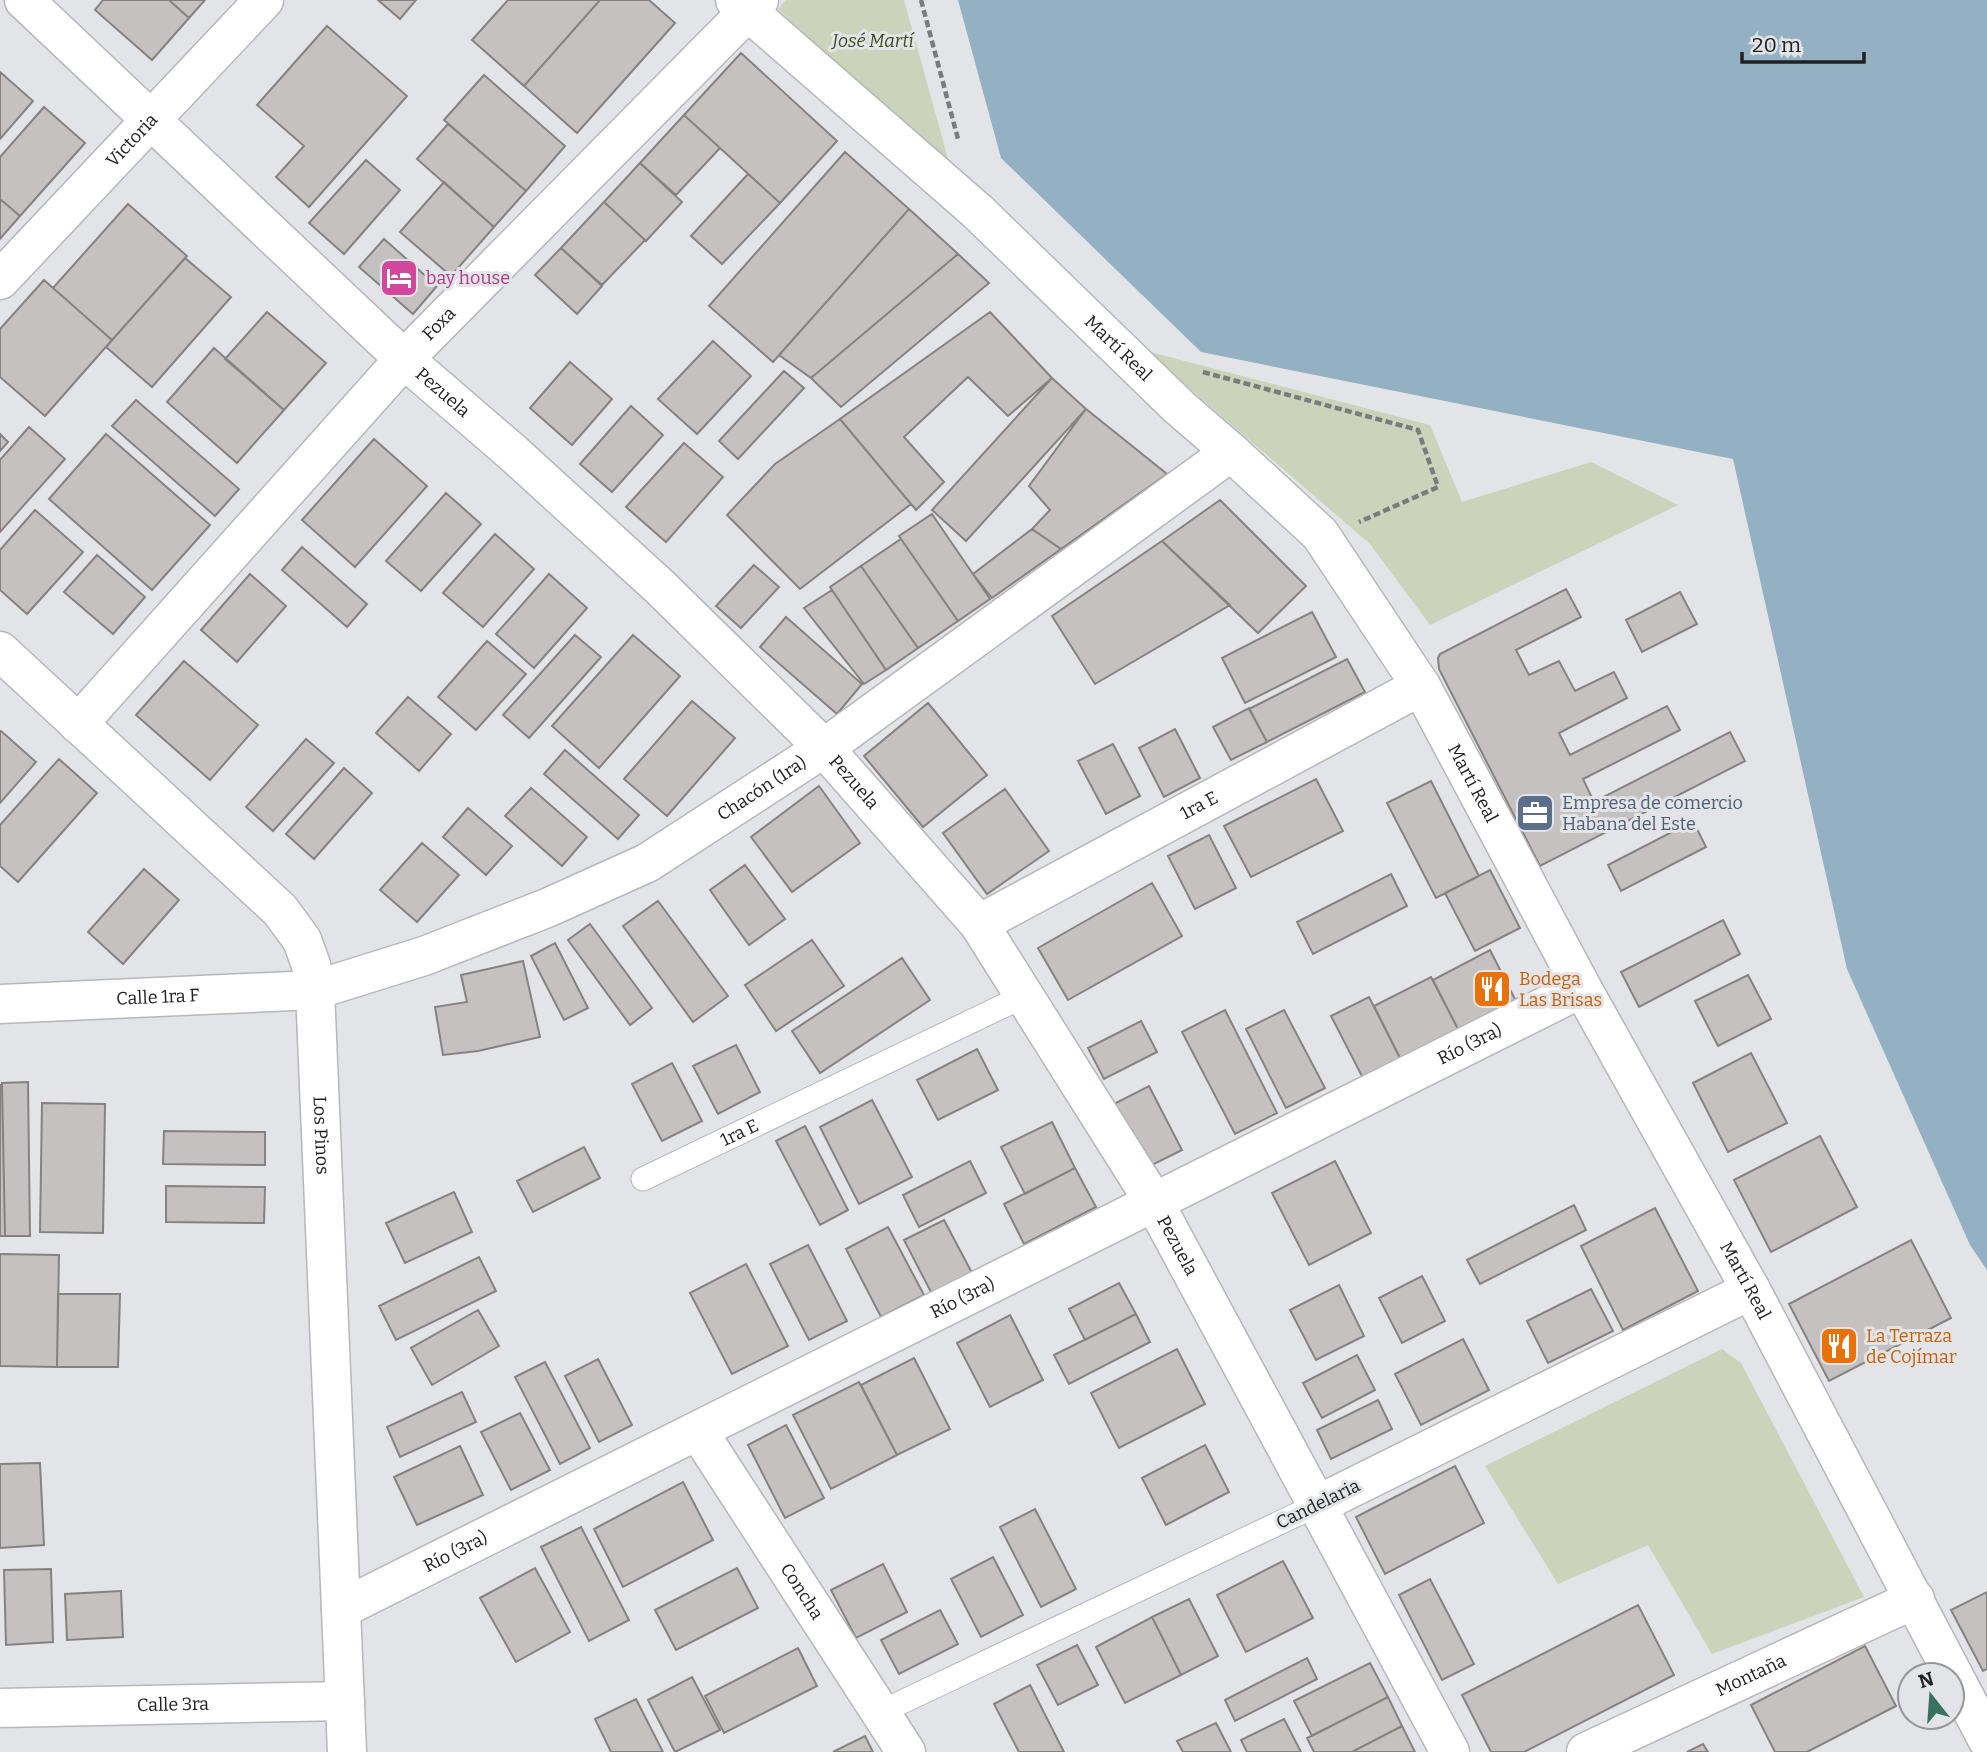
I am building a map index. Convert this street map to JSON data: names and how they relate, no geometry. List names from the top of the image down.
{
  "streets": {
    "street": [
      "Victoria",
      "Foxa",
      "Martí Real",
      "Pezuela",
      "Chacón (1ra)",
      "1ra E",
      "Calle 1ra F",
      "Río (3ra)",
      "Los Pinos",
      "Candelaria",
      "Concha",
      "Montaña",
      "Calle 3ra"
    ]
  },
  "crossings": [
    ["Victoria", "Pezuela"],
    ["Foxa", "Martí Real"],
    ["Foxa", "Pezuela"],
    ["Foxa", "Los Pinos"],
    ["Martí Real", "Chacón (1ra)"],
    ["Martí Real", "1ra E"],
    ["Martí Real", "Río (3ra)"],
    ["Martí Real", "Candelaria"],
    ["Martí Real", "Montaña"],
    ["Pezuela", "Chacón (1ra)"],
    ["Pezuela", "1ra E"],
    ["Pezuela", "Río (3ra)"],
    ["Pezuela", "Candelaria"],
    ["Chacón (1ra)", "Calle 1ra F"],
    ["Chacón (1ra)", "Los Pinos"],
    ["Calle 1ra F", "Los Pinos"],
    ["Río (3ra)", "Los Pinos"],
    ["Río (3ra)", "Concha"],
    ["Los Pinos", "Calle 3ra"],
    ["Candelaria", "Concha"]
  ],
  "parks": ["José Martí"],
  "places": {
    "hotel": ["bay house"],
    "office": ["Empresa de comercio Habana del Este"],
    "restaurant": ["Bodega Las Brisas", "La Terraza de Cojímar"]
  },
  "scale_bar": "20 m",
  "north": "top"
}
